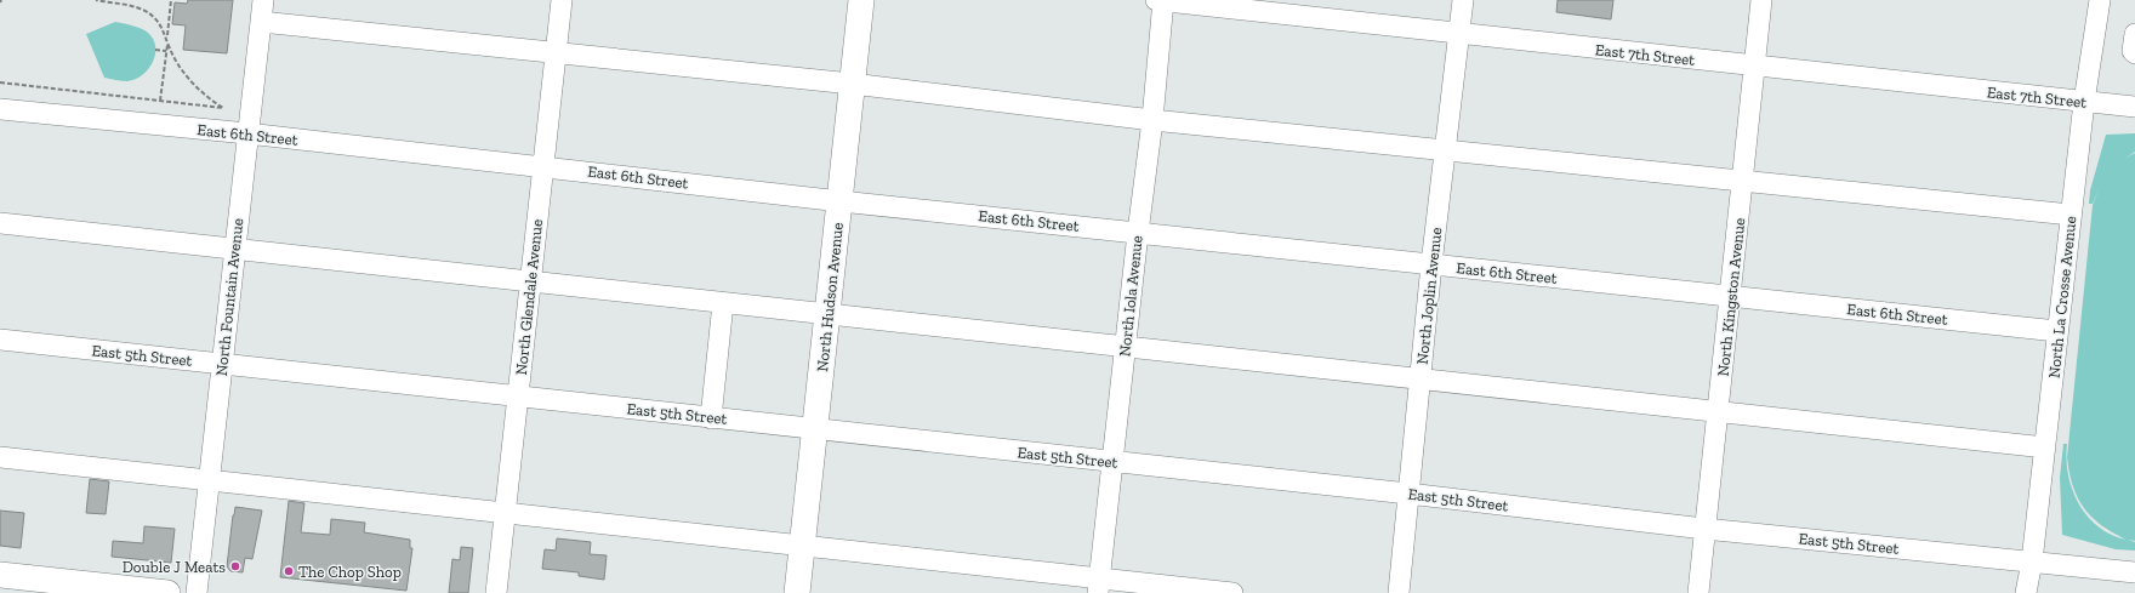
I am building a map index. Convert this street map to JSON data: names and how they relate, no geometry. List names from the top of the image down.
{
  "streets": {
    "main road": ["North Hudson Avenue"],
    "street": [
      "East 7th Street",
      "East 6th Street",
      "North Iola Avenue",
      "North Joplin Avenue",
      "North Fountain Avenue",
      "North Glendale Avenue",
      "North Kingston Avenue",
      "North La Crosse Avenue",
      "East 5th Street"
    ]
  },
  "crossings": [
    ["East 7th Street", "North Iola Avenue"],
    ["East 7th Street", "North Joplin Avenue"],
    ["East 7th Street", "North Kingston Avenue"],
    ["East 7th Street", "North La Crosse Avenue"],
    ["East 6th Street", "North Iola Avenue"],
    ["East 6th Street", "North Joplin Avenue"],
    ["East 6th Street", "North Fountain Avenue"],
    ["East 6th Street", "North Glendale Avenue"],
    ["East 6th Street", "North Hudson Avenue"],
    ["East 6th Street", "North Kingston Avenue"],
    ["East 6th Street", "North La Crosse Avenue"],
    ["North Iola Avenue", "East 5th Street"],
    ["North Joplin Avenue", "East 5th Street"],
    ["North Fountain Avenue", "East 5th Street"],
    ["North Glendale Avenue", "East 5th Street"],
    ["North Hudson Avenue", "East 5th Street"],
    ["North Kingston Avenue", "East 5th Street"],
    ["North La Crosse Avenue", "East 5th Street"]
  ],
  "places": ["Double J Meats", "The Chop Shop"]
}
